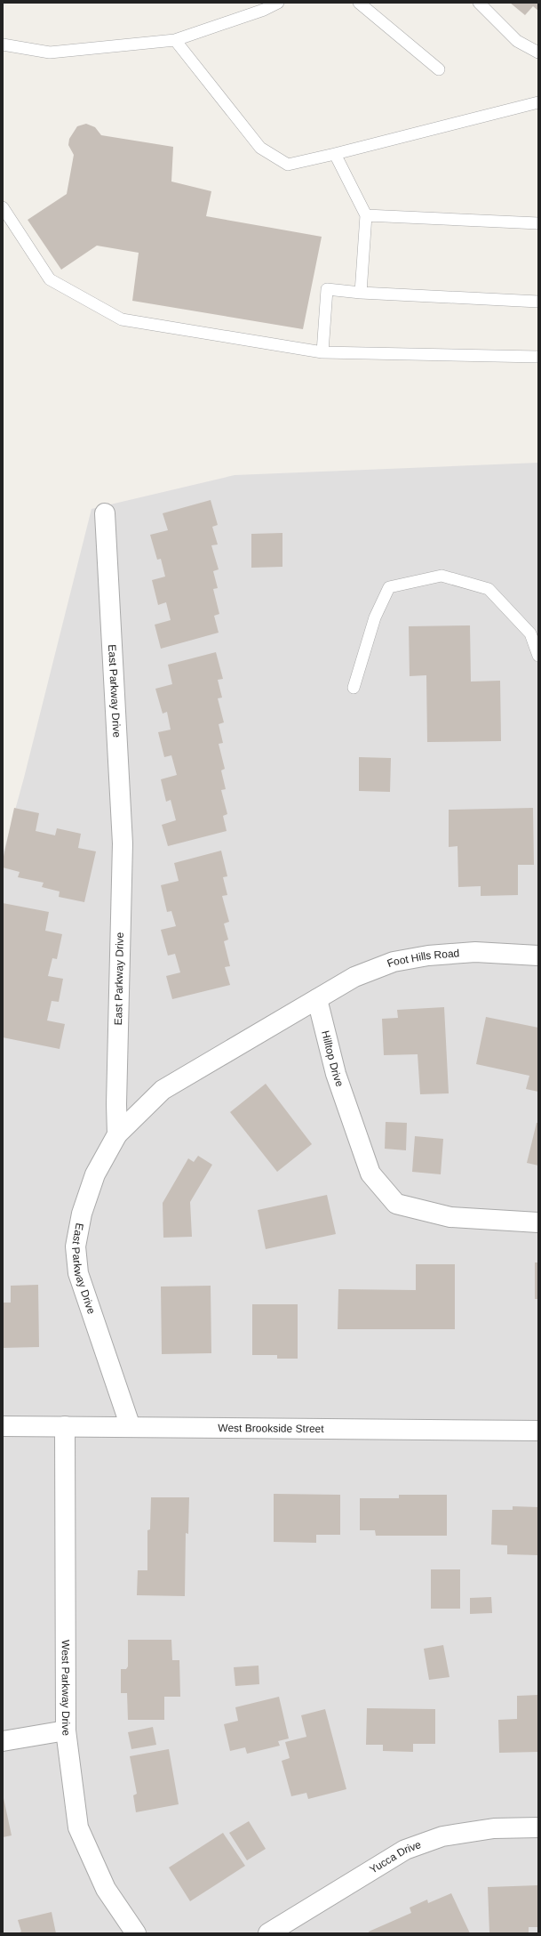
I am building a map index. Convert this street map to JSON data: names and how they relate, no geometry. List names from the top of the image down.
{
  "streets": {
    "street": [
      "East Parkway Drive",
      "Foot Hills Road",
      "Hilltop Drive",
      "West Brookside Street",
      "West Parkway Drive",
      "Yucca Drive"
    ]
  },
  "crossings": [
    ["East Parkway Drive", "West Brookside Street"],
    ["Foot Hills Road", "Hilltop Drive"],
    ["West Brookside Street", "West Parkway Drive"]
  ]
}
